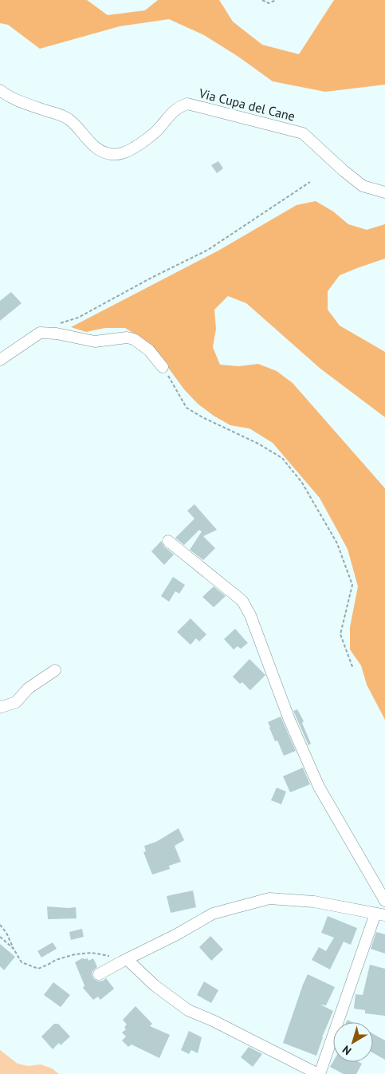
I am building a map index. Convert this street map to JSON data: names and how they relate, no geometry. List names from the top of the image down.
{
  "streets": {
    "street": ["Via Cupa del Cane"]
  },
  "north": "bottom left"
}
